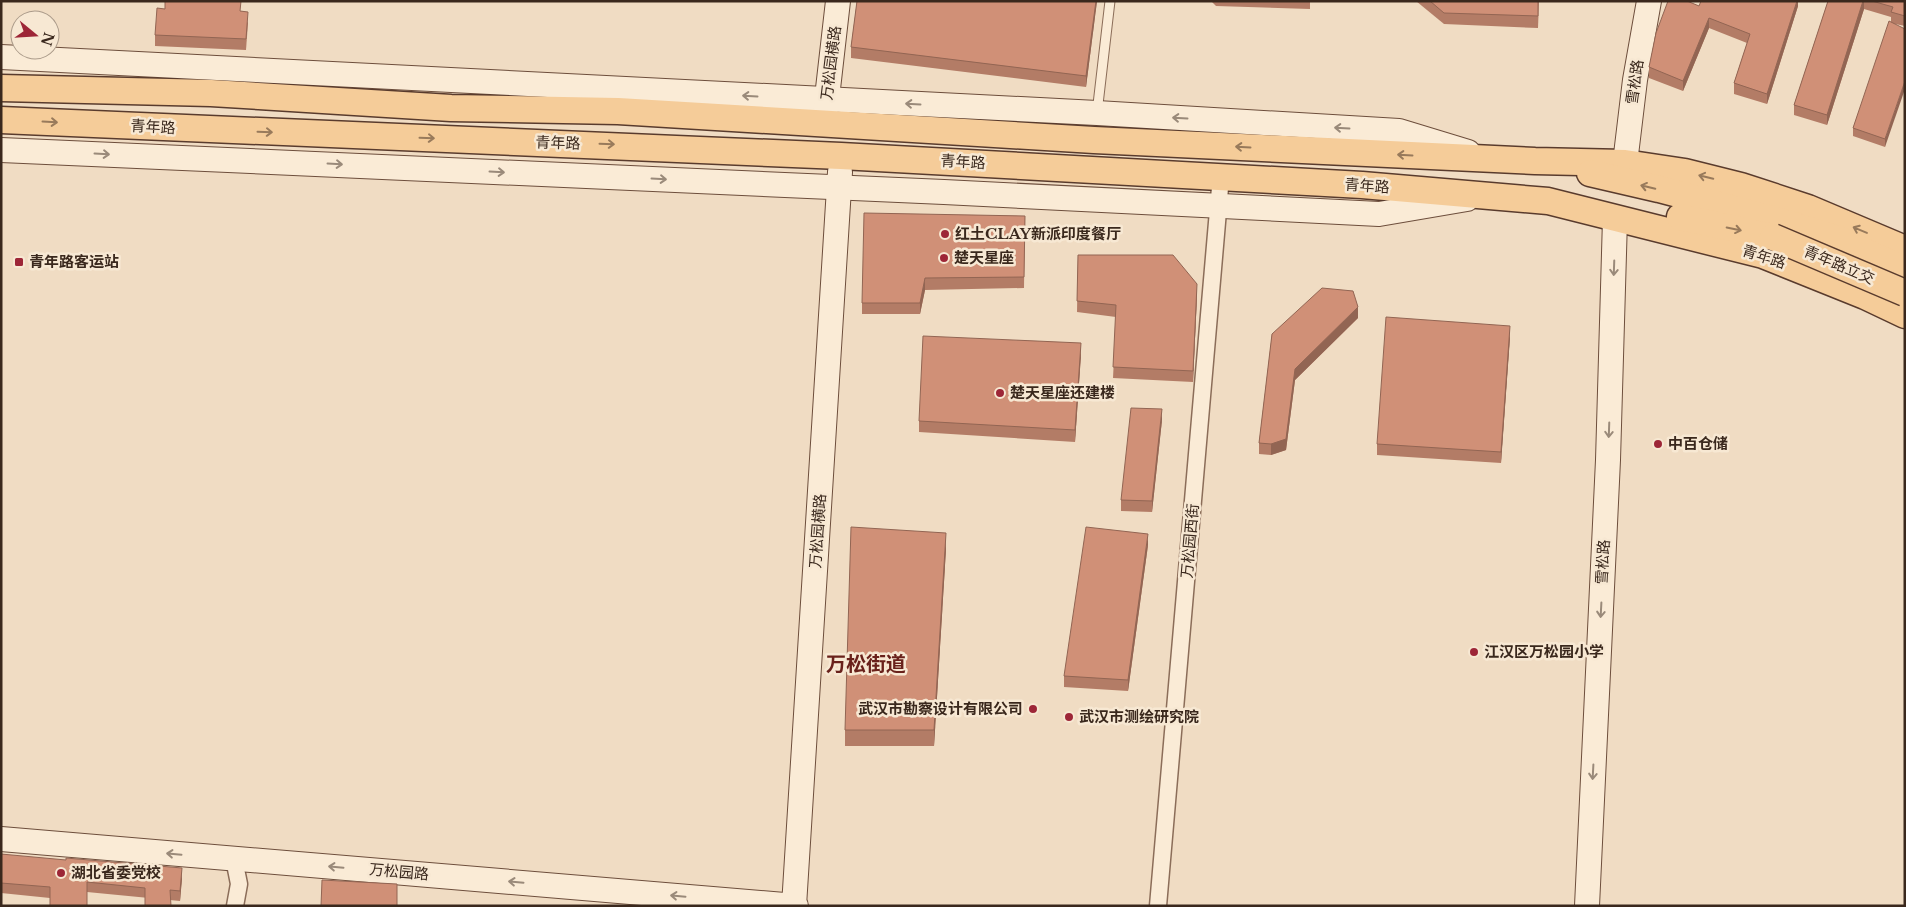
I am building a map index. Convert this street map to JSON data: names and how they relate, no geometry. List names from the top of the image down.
{
  "streets": {
    "main road": [
      "万松园横路",
      "雪松路",
      "青年路",
      "青年路立交",
      "万松园路"
    ],
    "street": ["万松园西街"]
  },
  "crossings": [
    ["万松园横路", "青年路"],
    ["万松园横路", "万松园路"],
    ["雪松路", "青年路"],
    ["青年路", "万松园西街"]
  ],
  "one_way": ["雪松路", "万松园路"],
  "districts": ["万松街道"],
  "places": {
    "other": [
      "红土CLAY新派印度餐厅",
      "楚天星座",
      "楚天星座还建楼",
      "中百仓储",
      "江汉区万松园小学",
      "武汉市勘察设计有限公司",
      "武汉市测绘研究院",
      "湖北省委党校"
    ],
    "transit": ["青年路客运站"]
  },
  "north": "right"
}
